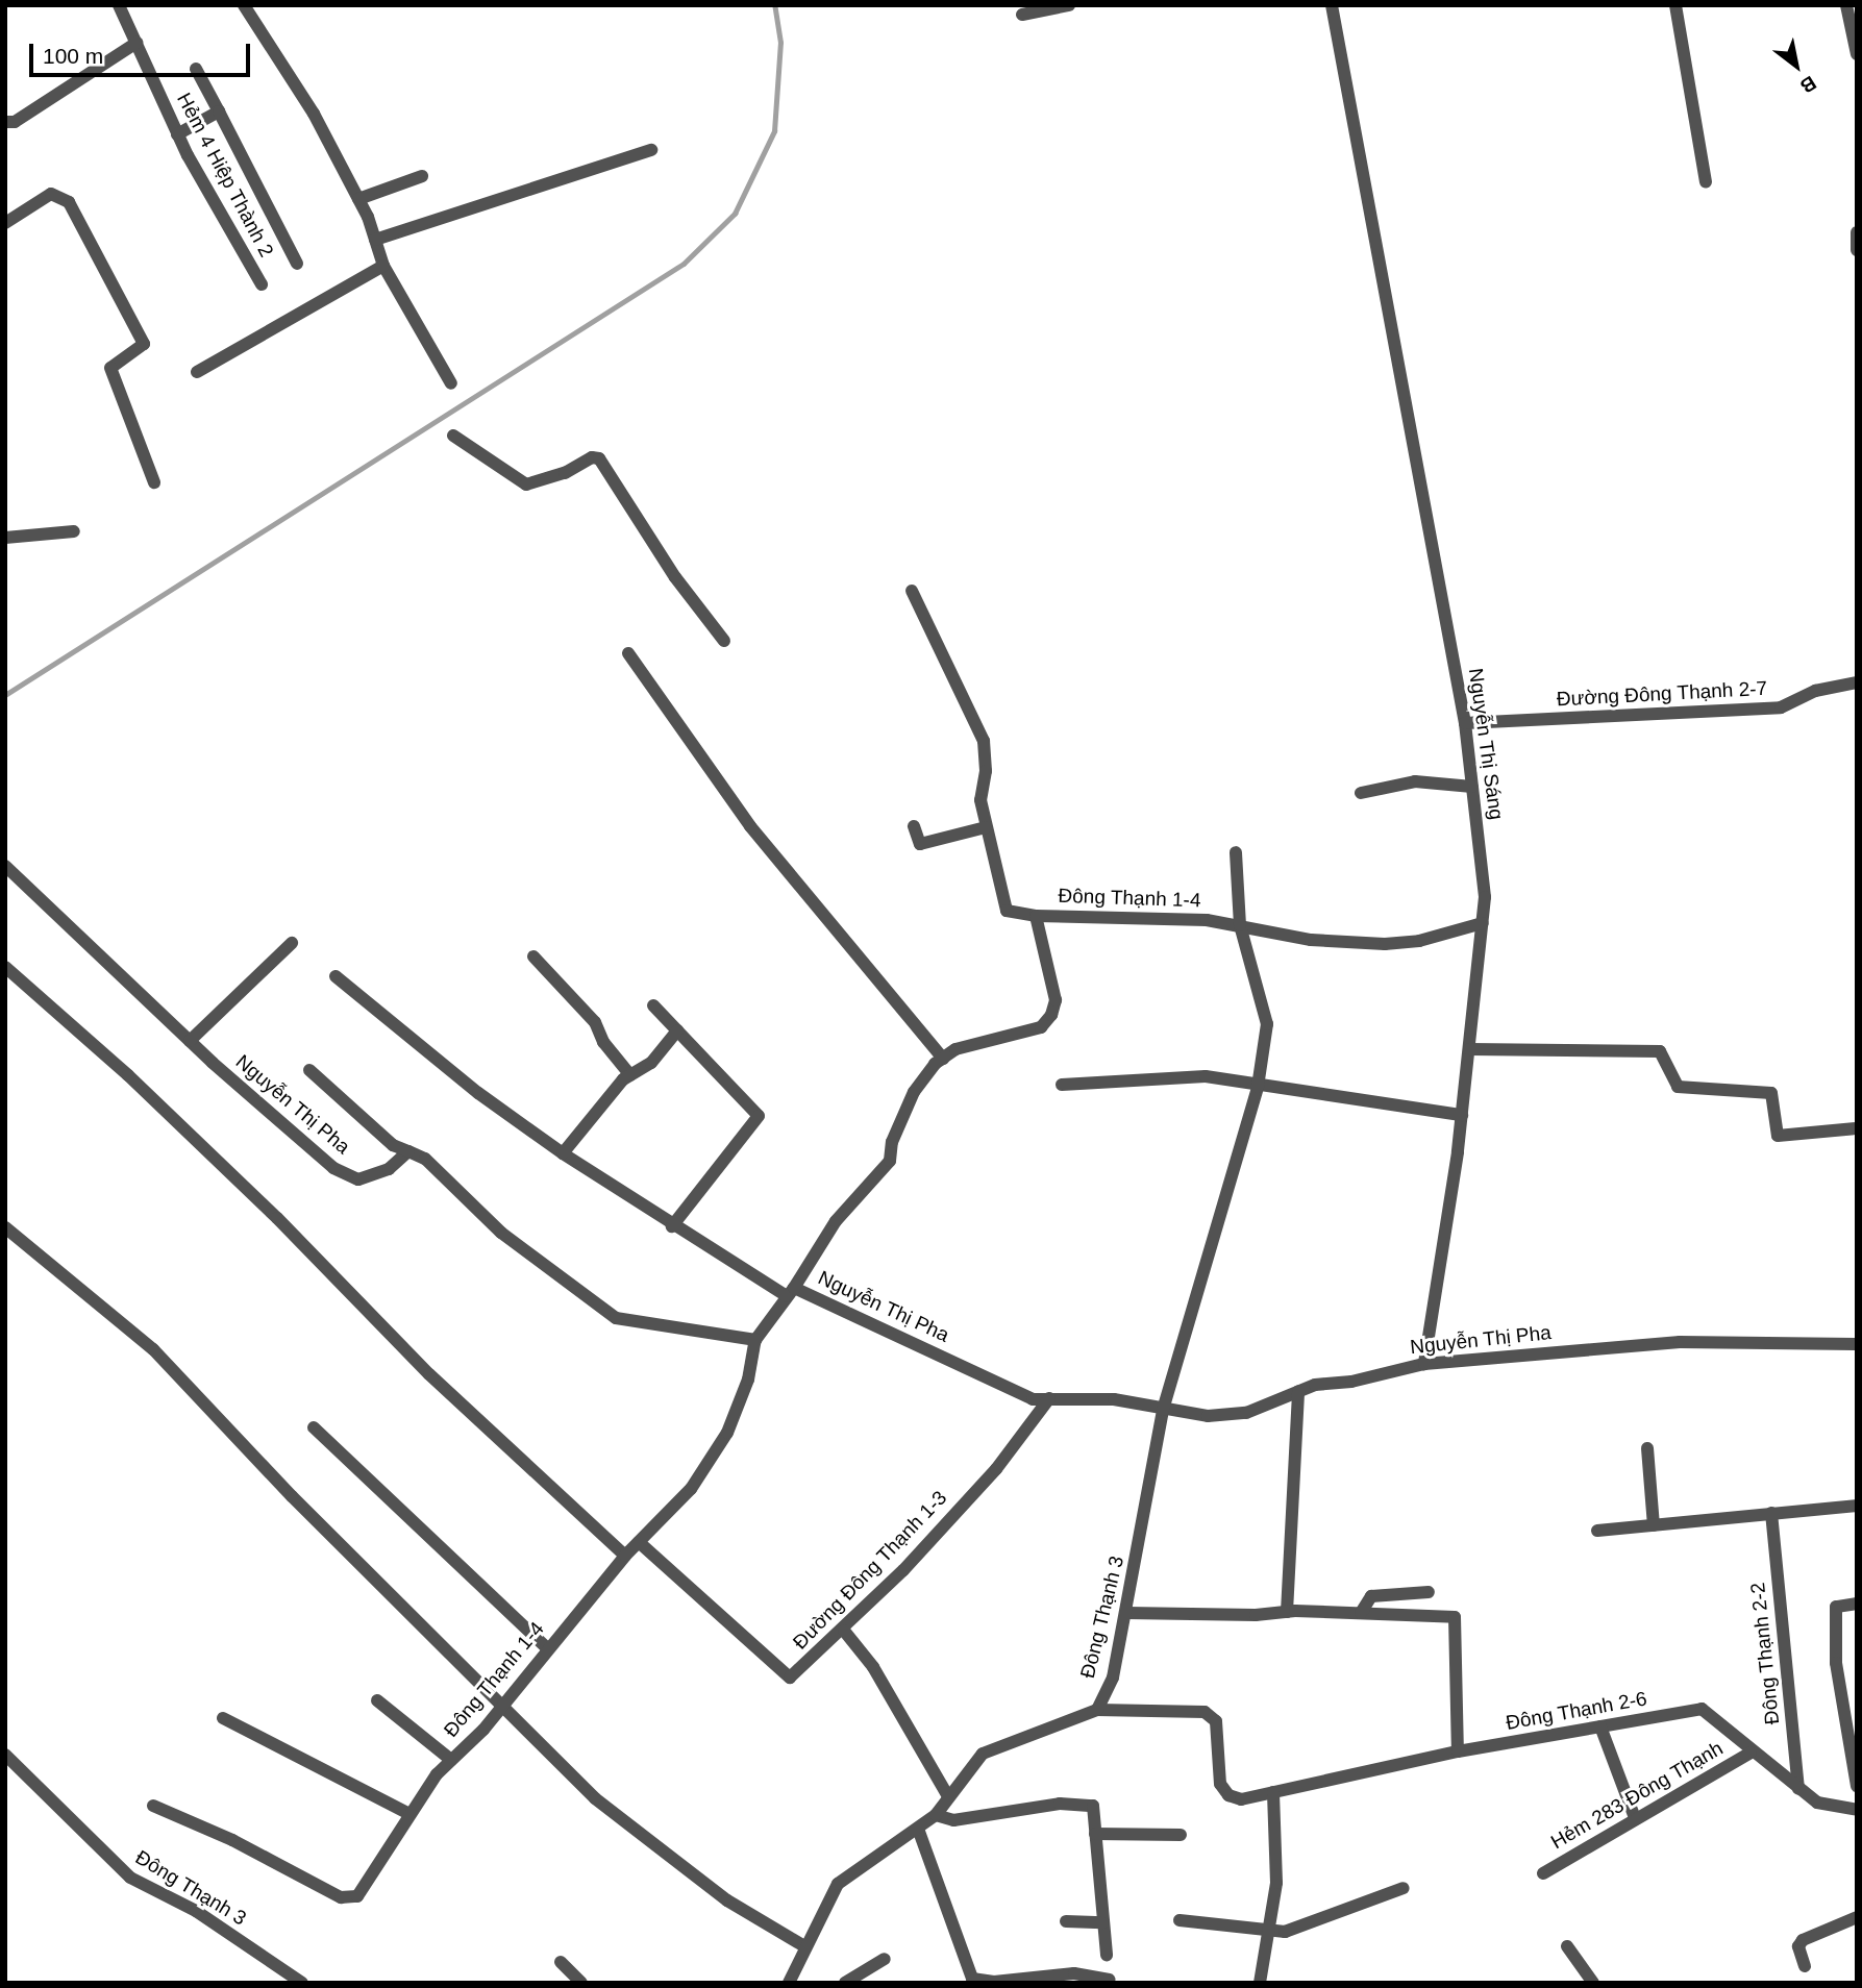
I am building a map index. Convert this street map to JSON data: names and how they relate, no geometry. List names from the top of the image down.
{
  "streets": {
    "street": [
      "Hẻm 4 Hiệp Thành 2",
      "Đường Đông Thạnh 2-7",
      "Nguyễn Thị Sáng",
      "Đông Thạnh 1-4",
      "Nguyễn Thị Pha",
      "Đường Đông Thạnh 1-3",
      "Đông Thạnh 3",
      "Đông Thạnh 2-2",
      "Đông Thạnh 2-6",
      "Hẻm 283 Đông Thạnh"
    ]
  },
  "crossings": [
    ["Đường Đông Thạnh 2-7", "Nguyễn Thị Sáng"],
    ["Nguyễn Thị Sáng", "Đông Thạnh 1-4"],
    ["Nguyễn Thị Sáng", "Nguyễn Thị Pha"],
    ["Đông Thạnh 1-4", "Nguyễn Thị Pha"],
    ["Đông Thạnh 1-4", "Đường Đông Thạnh 1-3"],
    ["Nguyễn Thị Pha", "Đường Đông Thạnh 1-3"],
    ["Nguyễn Thị Pha", "Đông Thạnh 3"],
    ["Đông Thạnh 3", "Đông Thạnh 2-6"],
    ["Đông Thạnh 2-2", "Đông Thạnh 2-6"],
    ["Đông Thạnh 2-6", "Hẻm 283 Đông Thạnh"]
  ],
  "scale_bar": "100 m",
  "north": "bottom right"
}
